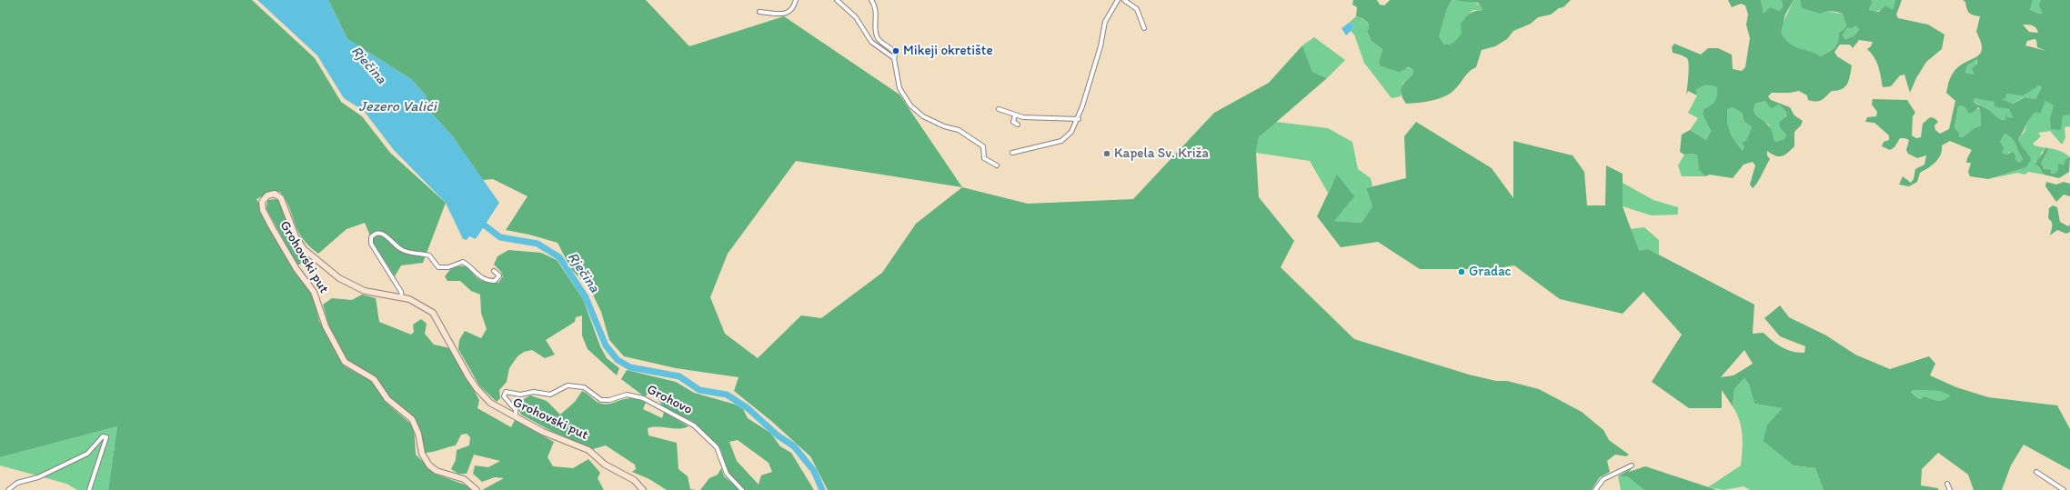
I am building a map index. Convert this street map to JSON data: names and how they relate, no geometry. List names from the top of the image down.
{
  "streets": {
    "main road": ["Grohovski put"],
    "street": ["Grohovo"]
  },
  "crossings": [
    ["Grohovski put", "Grohovo"]
  ],
  "water": ["Rječina", "Jezero Valići"],
  "places": ["Mikeji okretište", "Kapela Sv. Križa", "Gradac"]
}
